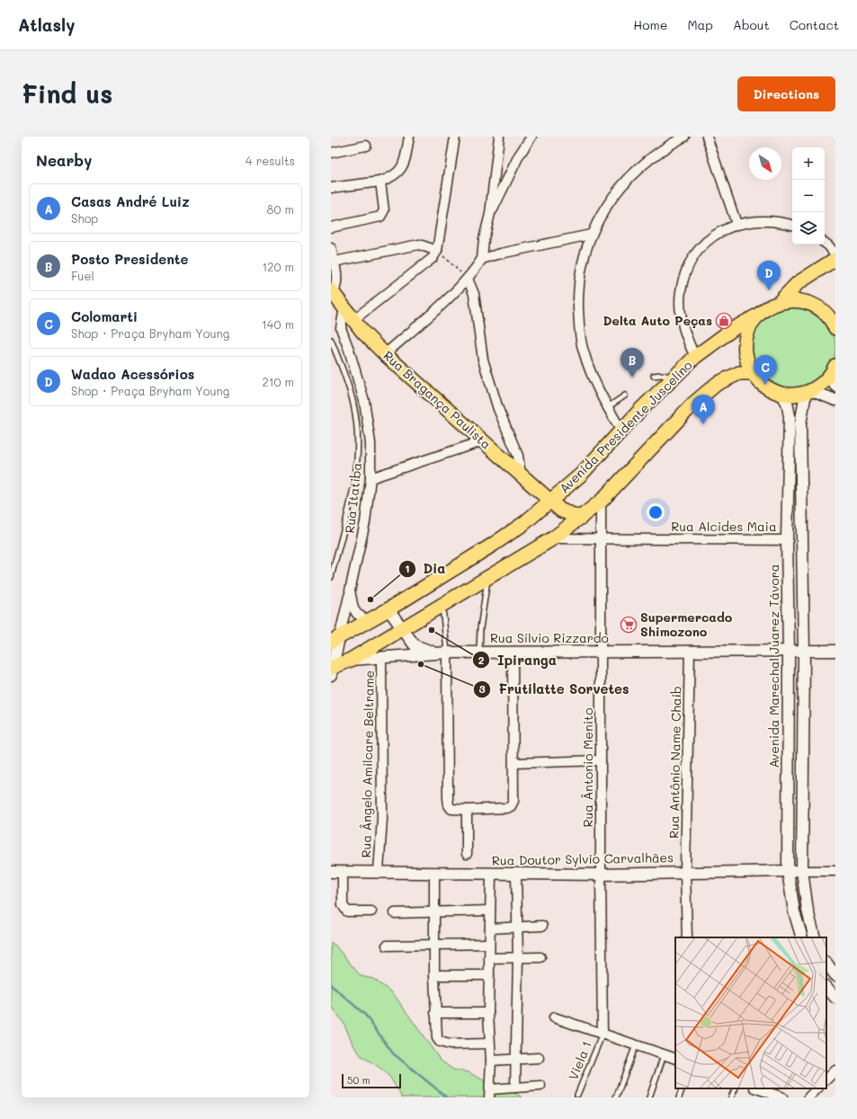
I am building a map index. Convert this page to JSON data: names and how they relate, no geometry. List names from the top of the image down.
{
  "streets": {
    "main road": ["Rua Bragança Paulista", "Avenida Presidente Juscelino"],
    "street": [
      "Rua Itatiba",
      "Rua Alcides Maia",
      "Rua Sílvio Rizzardo",
      "Avenida Marechal Juarez Távora",
      "Rua Antônio Name Chaib",
      "Rua Ângelo Amilcare Beltrame",
      "Rua Ântonio Menito",
      "Rua Doutor Sylvio Carvalhães"
    ],
    "lane": ["Viela 1"]
  },
  "crossings": [
    ["Rua Bragança Paulista", "Avenida Presidente Juscelino"],
    ["Rua Bragança Paulista", "Rua Itatiba"],
    ["Avenida Presidente Juscelino", "Rua Itatiba"],
    ["Avenida Presidente Juscelino", "Rua Sílvio Rizzardo"],
    ["Rua Alcides Maia", "Avenida Marechal Juarez Távora"],
    ["Rua Alcides Maia", "Rua Ântonio Menito"],
    ["Rua Sílvio Rizzardo", "Avenida Marechal Juarez Távora"],
    ["Rua Sílvio Rizzardo", "Rua Antônio Name Chaib"],
    ["Rua Sílvio Rizzardo", "Rua Ângelo Amilcare Beltrame"],
    ["Rua Sílvio Rizzardo", "Rua Ântonio Menito"],
    ["Avenida Marechal Juarez Távora", "Rua Doutor Sylvio Carvalhães"],
    ["Rua Antônio Name Chaib", "Rua Doutor Sylvio Carvalhães"],
    ["Rua Ângelo Amilcare Beltrame", "Rua Doutor Sylvio Carvalhães"],
    ["Rua Ântonio Menito", "Rua Doutor Sylvio Carvalhães"],
    ["Rua Ântonio Menito", "Viela 1"]
  ],
  "places": {
    "shop": ["Delta Auto Peças"],
    "other": ["Dia", "Ipiranga", "Frutilatte Sorvetes"],
    "supermarket": ["Supermercado Shimozono"]
  },
  "scale_bar": "50 m",
  "north": "bottom right",
  "page": {
    "header": "Atlasly",
    "nav": [
      "Home",
      "Map",
      "About",
      "Contact"
    ],
    "buttons": "Directions",
    "title": "Find us",
    "heading": ["Nearby", "4 results"],
    "map_buttons": ["+", "−"],
    "list": [
      {
        "mark": "A",
        "name": "Casas André Luiz",
        "note": "Shop",
        "value": "80 m"
      },
      {
        "mark": "B",
        "name": "Posto Presidente",
        "note": "Fuel",
        "value": "120 m"
      },
      {
        "mark": "C",
        "name": "Colomarti",
        "note": "Shop · Praça Bryham Young",
        "value": "140 m"
      },
      {
        "mark": "D",
        "name": "Wadao Acessórios",
        "note": "Shop · Praça Bryham Young",
        "value": "210 m"
      }
    ],
    "pins": [
      "D",
      "B",
      "C",
      "A"
    ],
    "scale": "50 m"
  }
}
